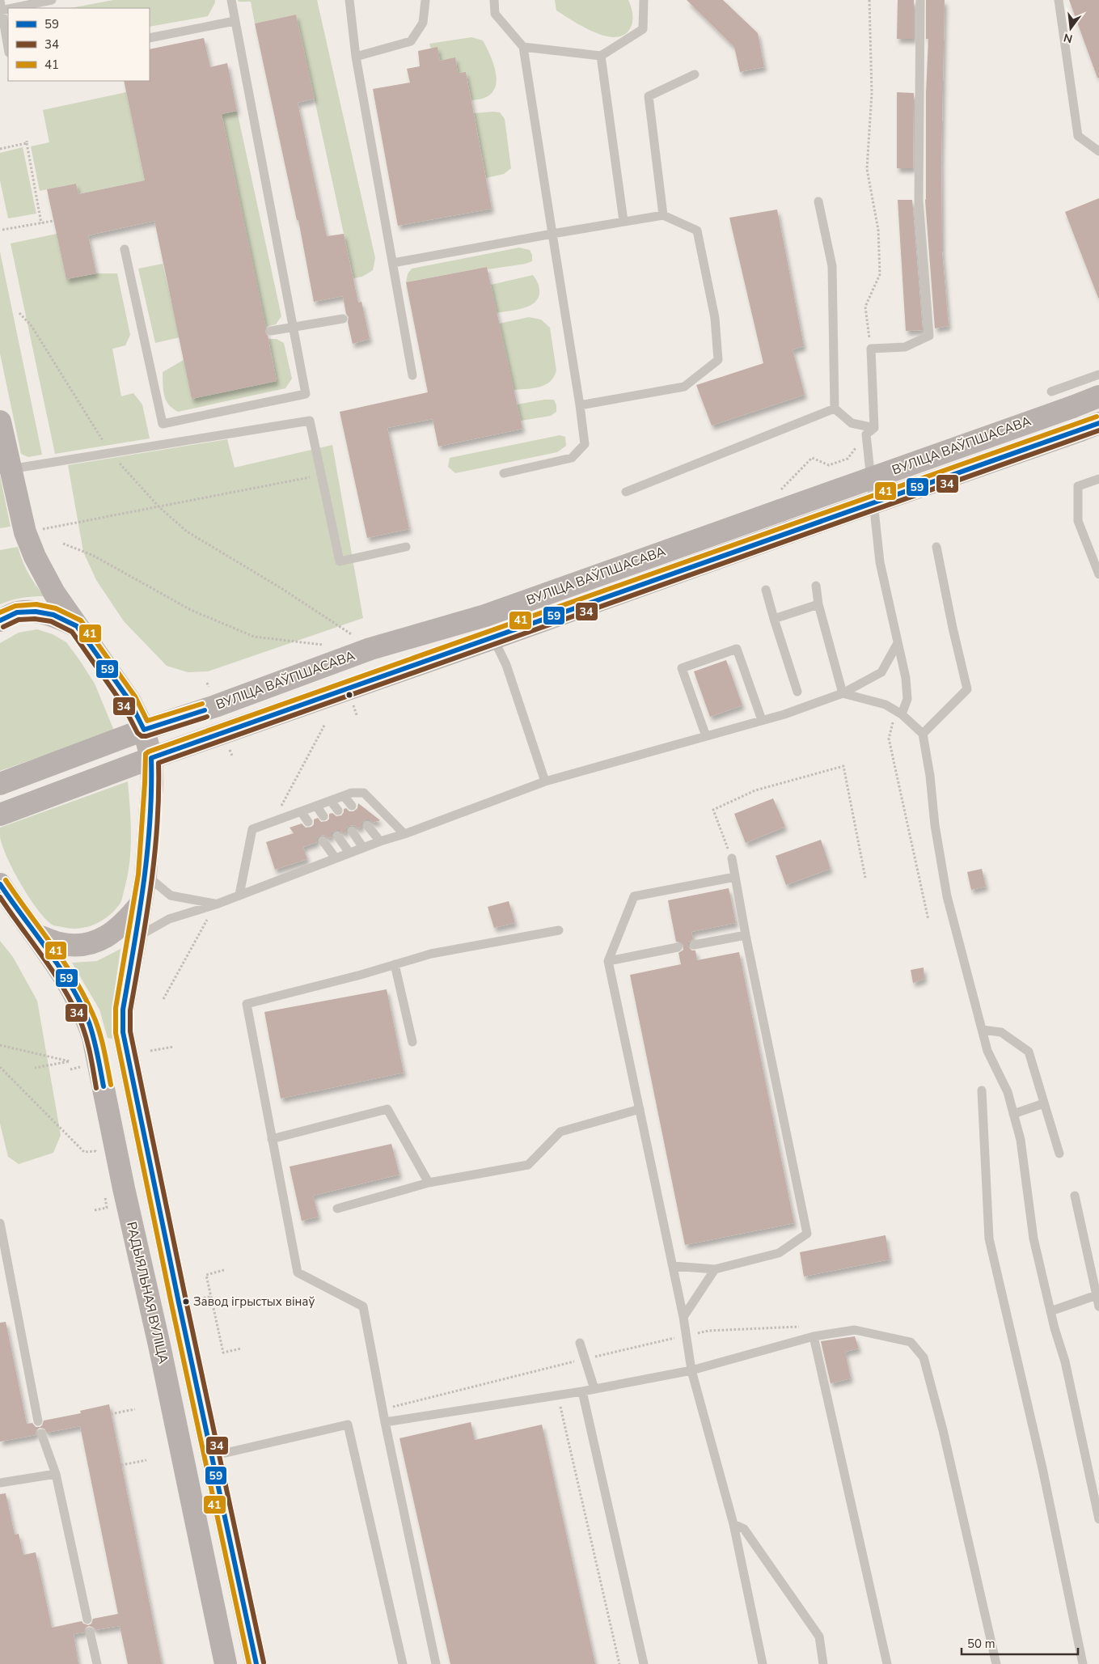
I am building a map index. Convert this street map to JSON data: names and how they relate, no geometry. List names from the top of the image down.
{
  "streets": {
    "main road": ["ВУЛІЦА ВАЎПШАСАВА", "РАДЫЯЛЬНАЯ ВУЛІЦА"]
  },
  "places": ["Завод ігрыстых вінаў"],
  "lines": ["transit line 41", "transit line 59", "transit line 34"],
  "legend": ["59", "34", "41"],
  "scale_bar": "50 m",
  "north": "bottom"
}
